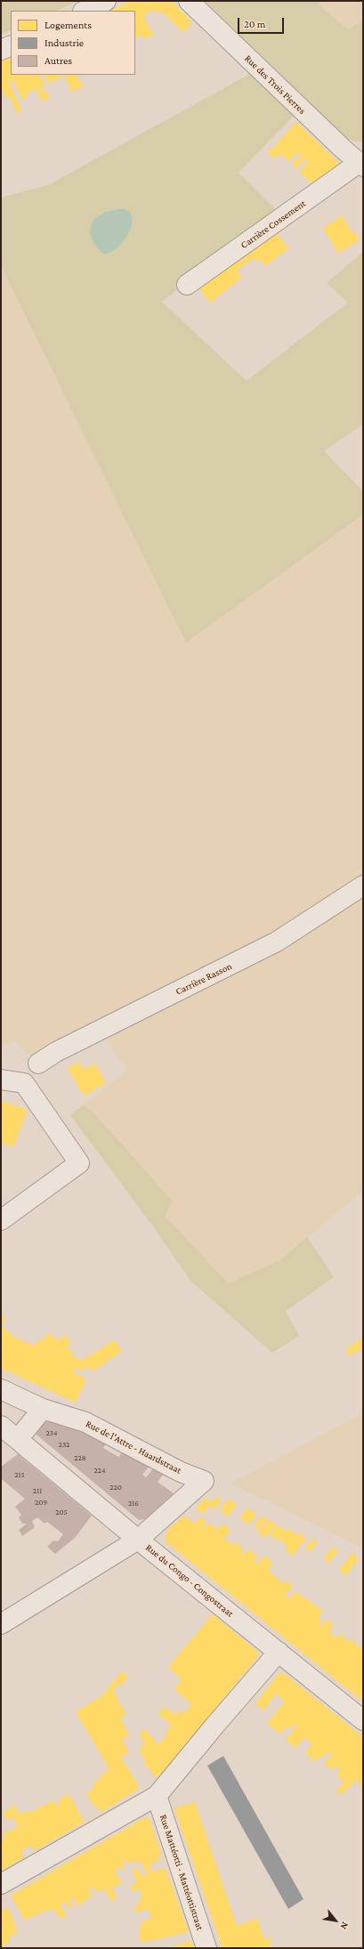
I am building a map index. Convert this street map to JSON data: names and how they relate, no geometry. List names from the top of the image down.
{
  "streets": {
    "street": [
      "Rue des Trois Pierres",
      "Carrière Cossement",
      "Carrière Rasson",
      "Rue de l'Attre - Haardstraat",
      "Rue du Congo - Congostraat",
      "Rue Mattéotti - Mattéottistraat"
    ]
  },
  "crossings": [
    ["Rue des Trois Pierres", "Carrière Cossement"],
    ["Rue de l'Attre - Haardstraat", "Rue du Congo - Congostraat"]
  ],
  "house_numbers": [
    "234",
    "232",
    "228",
    "224",
    "215",
    "220",
    "211",
    "209",
    "216",
    "205"
  ],
  "legend": ["Logements", "Industrie", "Autres"],
  "scale_bar": "20 m",
  "north": "bottom right"
}
